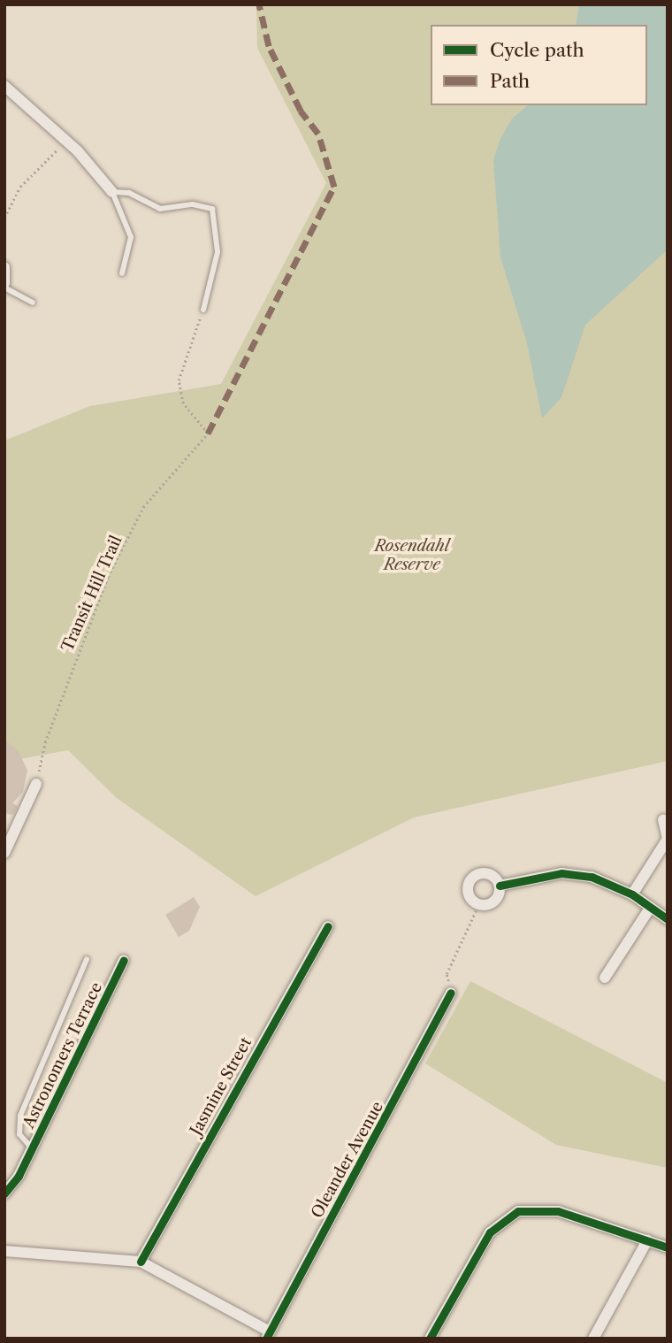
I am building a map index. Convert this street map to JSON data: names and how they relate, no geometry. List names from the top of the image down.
{
  "streets": {
    "street": ["Astronomers Terrace", "Jasmine Street", "Oleander Avenue"],
    "path": ["Transit Hill Trail"]
  },
  "parks": ["Rosendahl Reserve"],
  "legend": ["Cycle path", "Path"]
}
